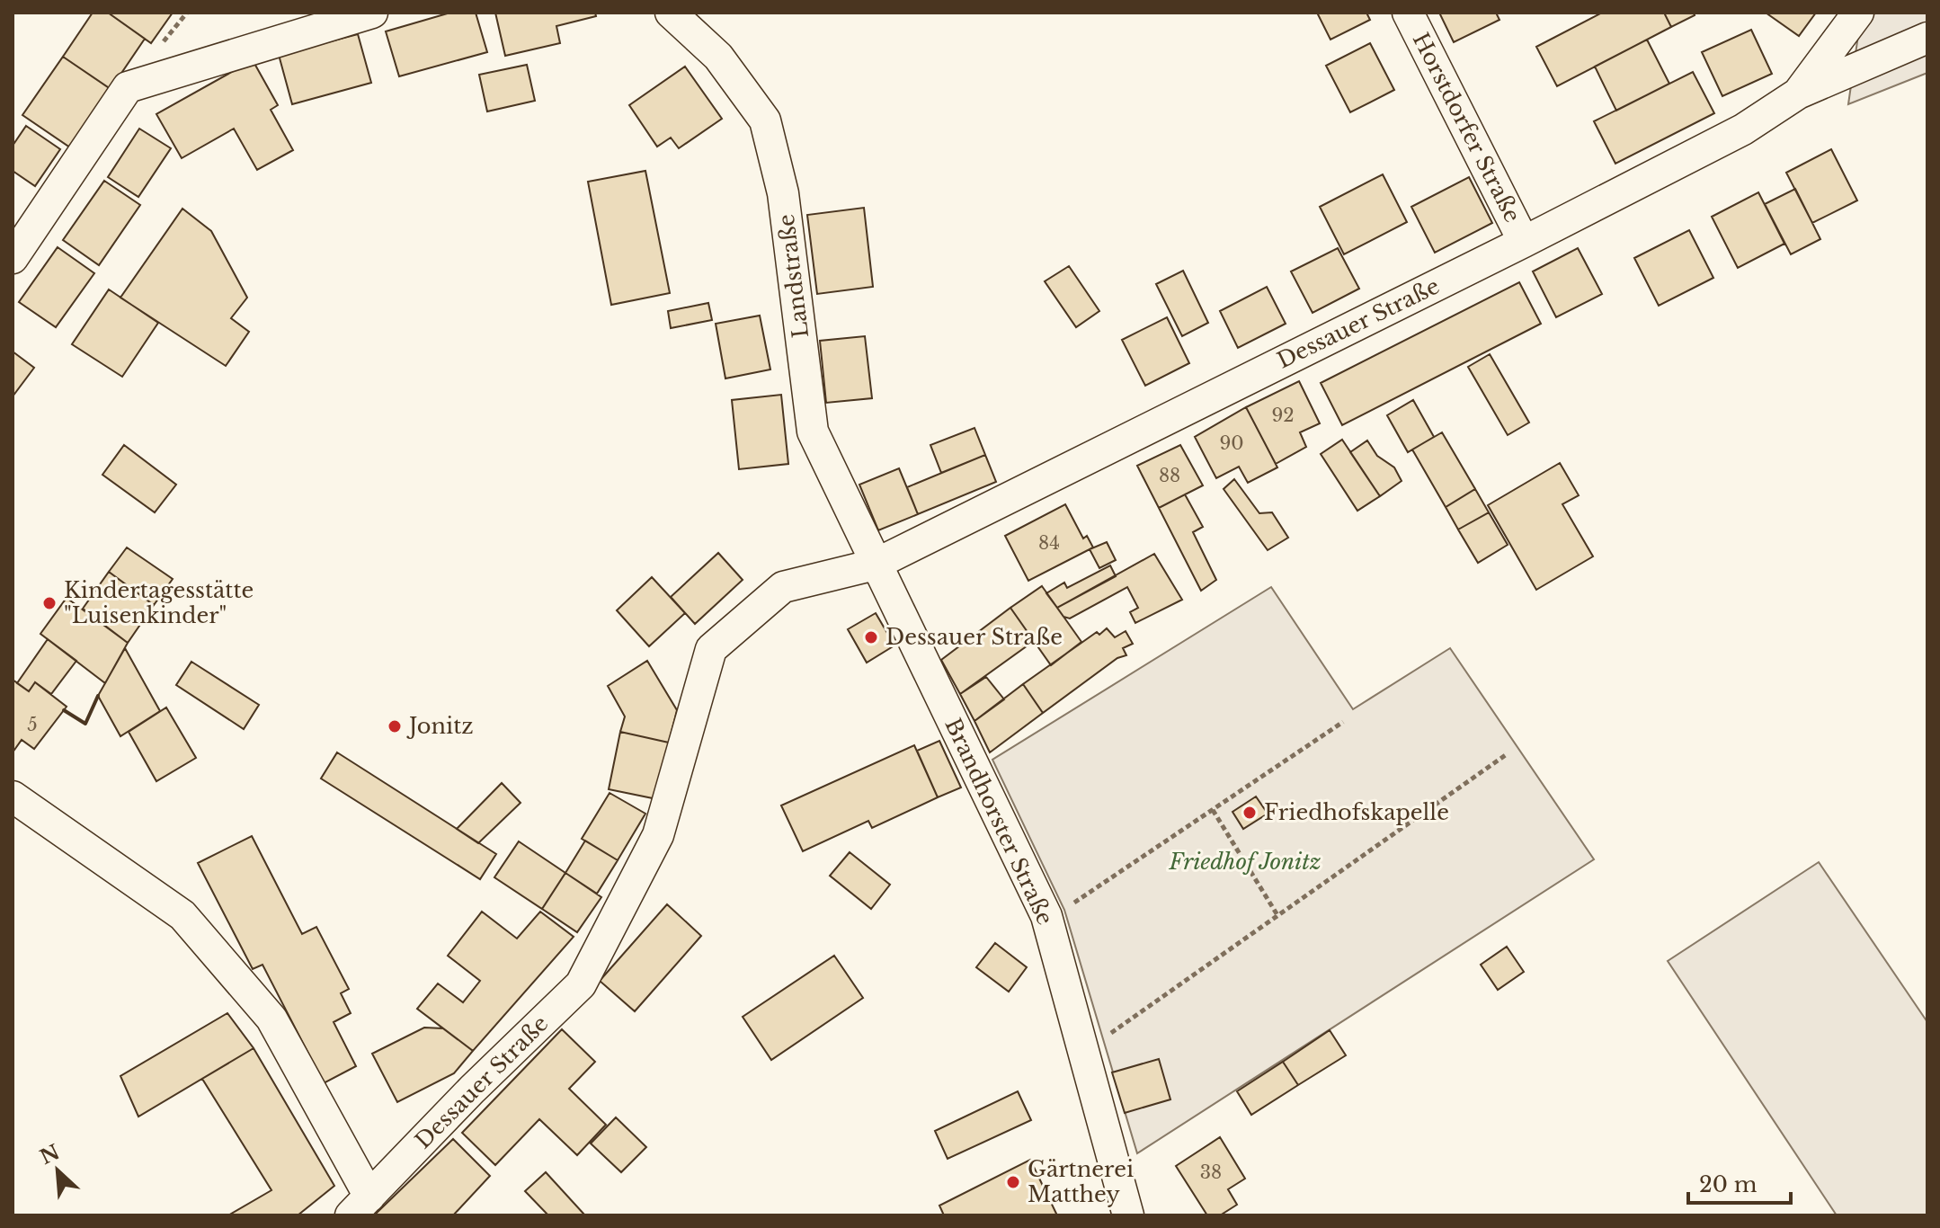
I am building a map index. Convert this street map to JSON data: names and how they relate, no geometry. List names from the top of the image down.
{
  "streets": {
    "street": [
      "Horstdorfer Straße",
      "Landstraße",
      "Dessauer Straße",
      "Brandhorster Straße"
    ]
  },
  "crossings": [
    ["Horstdorfer Straße", "Dessauer Straße"],
    ["Landstraße", "Dessauer Straße"],
    ["Landstraße", "Brandhorster Straße"],
    ["Dessauer Straße", "Brandhorster Straße"]
  ],
  "parks": ["Friedhof Jonitz"],
  "places": [
    "Kindertagesstätte \"Luisenkinder\"",
    "Dessauer Straße",
    "Jonitz",
    "Friedhofskapelle",
    "Gärtnerei Matthey"
  ],
  "house_numbers": [
    "92",
    "90",
    "88",
    "84",
    "5",
    "38"
  ],
  "scale_bar": "20 m",
  "north": "top left"
}
